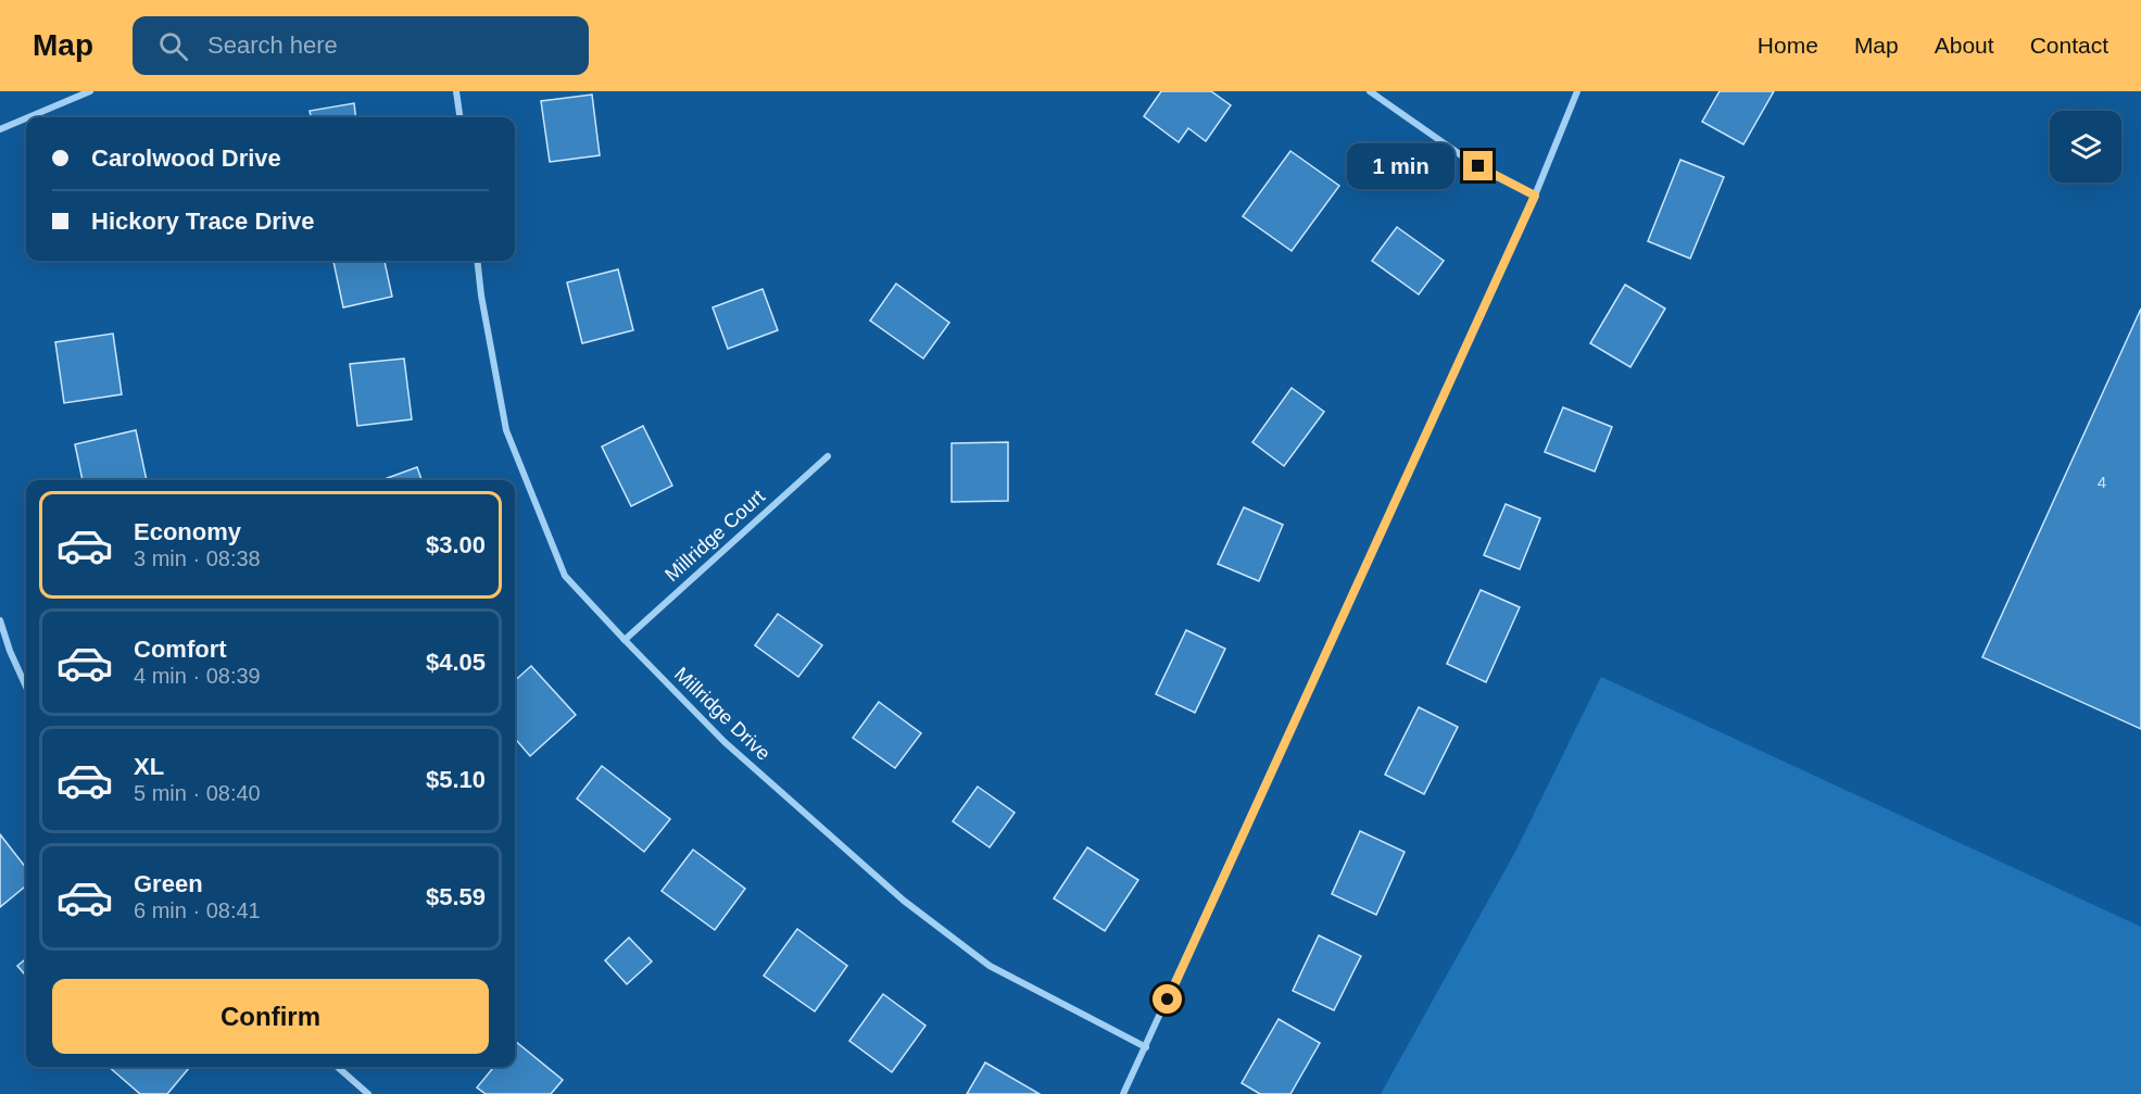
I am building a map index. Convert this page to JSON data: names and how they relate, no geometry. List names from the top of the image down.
{
  "streets": {
    "street": ["Millridge Court", "Millridge Drive"]
  },
  "crossings": [
    ["Millridge Court", "Millridge Drive"]
  ],
  "house_numbers": ["4"],
  "page": {
    "header": "Map",
    "search": "Search here",
    "nav": [
      "Home",
      "Map",
      "About",
      "Contact"
    ],
    "banner": ["Carolwood Drive", "Hickory Trace Drive"],
    "bubble": "1 min",
    "list": [
      {
        "name": "Economy",
        "note": "3 min · 08:38",
        "value": "$3.00"
      },
      {
        "name": "Comfort",
        "note": "4 min · 08:39",
        "value": "$4.05"
      },
      {
        "name": "XL",
        "note": "5 min · 08:40",
        "value": "$5.10"
      },
      {
        "name": "Green",
        "note": "6 min · 08:41",
        "value": "$5.59"
      }
    ],
    "buttons": "Confirm"
  }
}
